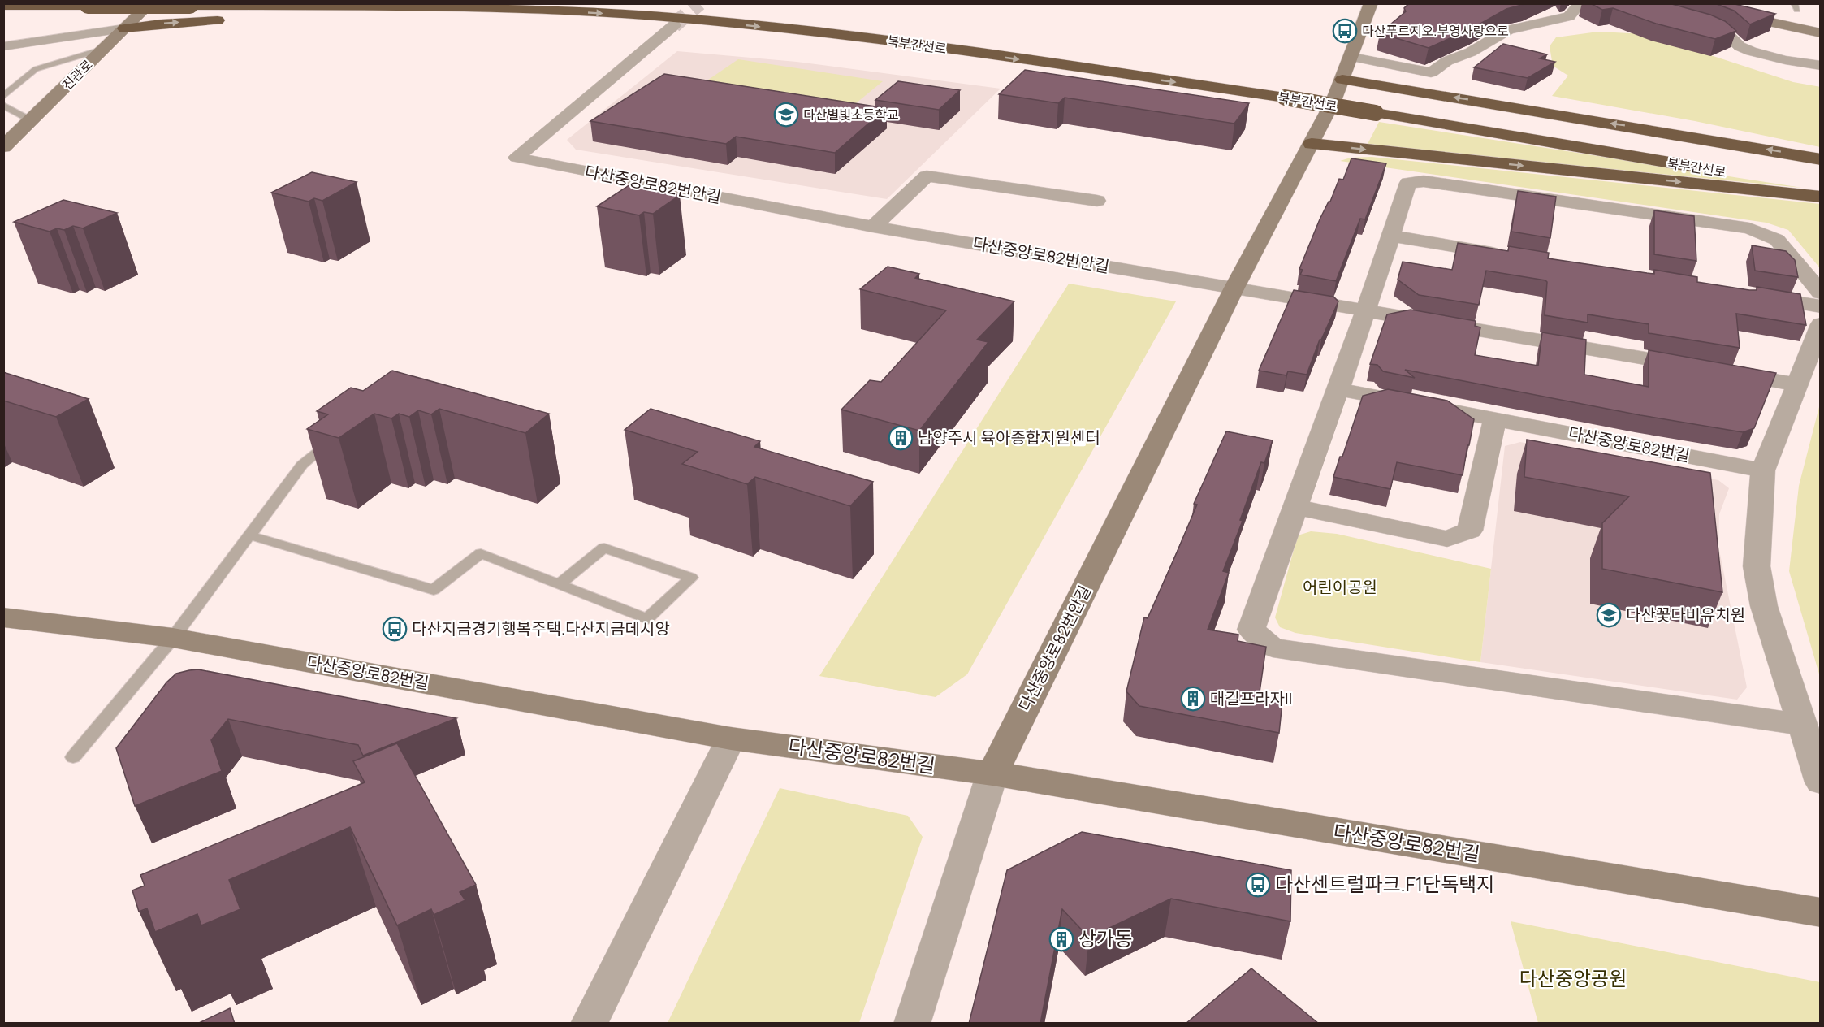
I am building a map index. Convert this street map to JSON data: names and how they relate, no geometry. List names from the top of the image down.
{
  "streets": {
    "highway": ["북부간선로"],
    "street": ["진관로", "다산중앙로82번안길", "다산중앙로82번길"]
  },
  "crossings": [
    ["다산중앙로82번안길", "다산중앙로82번길"]
  ],
  "parks": ["어린이공원", "다산중앙공원"],
  "places": {
    "bus stop": ["다산푸르지오.부영사랑으로", "다산지금경기행복주택.다산지금데시앙", "다산센트럴파크.F1단독택지"],
    "school or university": ["다산별빛초등학교", "다산꽃다비유치원"],
    "building": ["남양주시 육아종합지원센터", "대길프라자II", "상가동"]
  }
}
